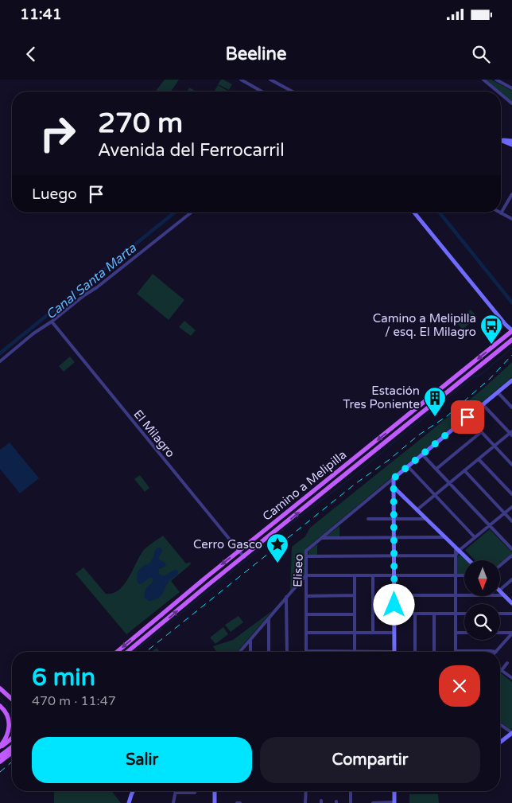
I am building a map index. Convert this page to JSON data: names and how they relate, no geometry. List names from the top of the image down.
{
  "streets": {
    "main road": ["Camino a Melipilla"],
    "street": ["El Milagro", "Eliseo"]
  },
  "crossings": [
    ["El Milagro", "Camino a Melipilla"]
  ],
  "water": ["Canal Santa Marta"],
  "places": {
    "bus stop": ["Camino a Melipilla / esq. El Milagro"],
    "building": ["Estación Tres Poniente"],
    "place": ["Cerro Gasco"]
  },
  "north": "bottom",
  "page": {
    "status": "11:41",
    "header": "Beeline",
    "turn": ["270 m", "Avenida del Ferrocarril"],
    "then": "Luego",
    "heading": ["6 min", "470 m · 11:47"],
    "buttons": ["Salir", "Compartir"]
  }
}
